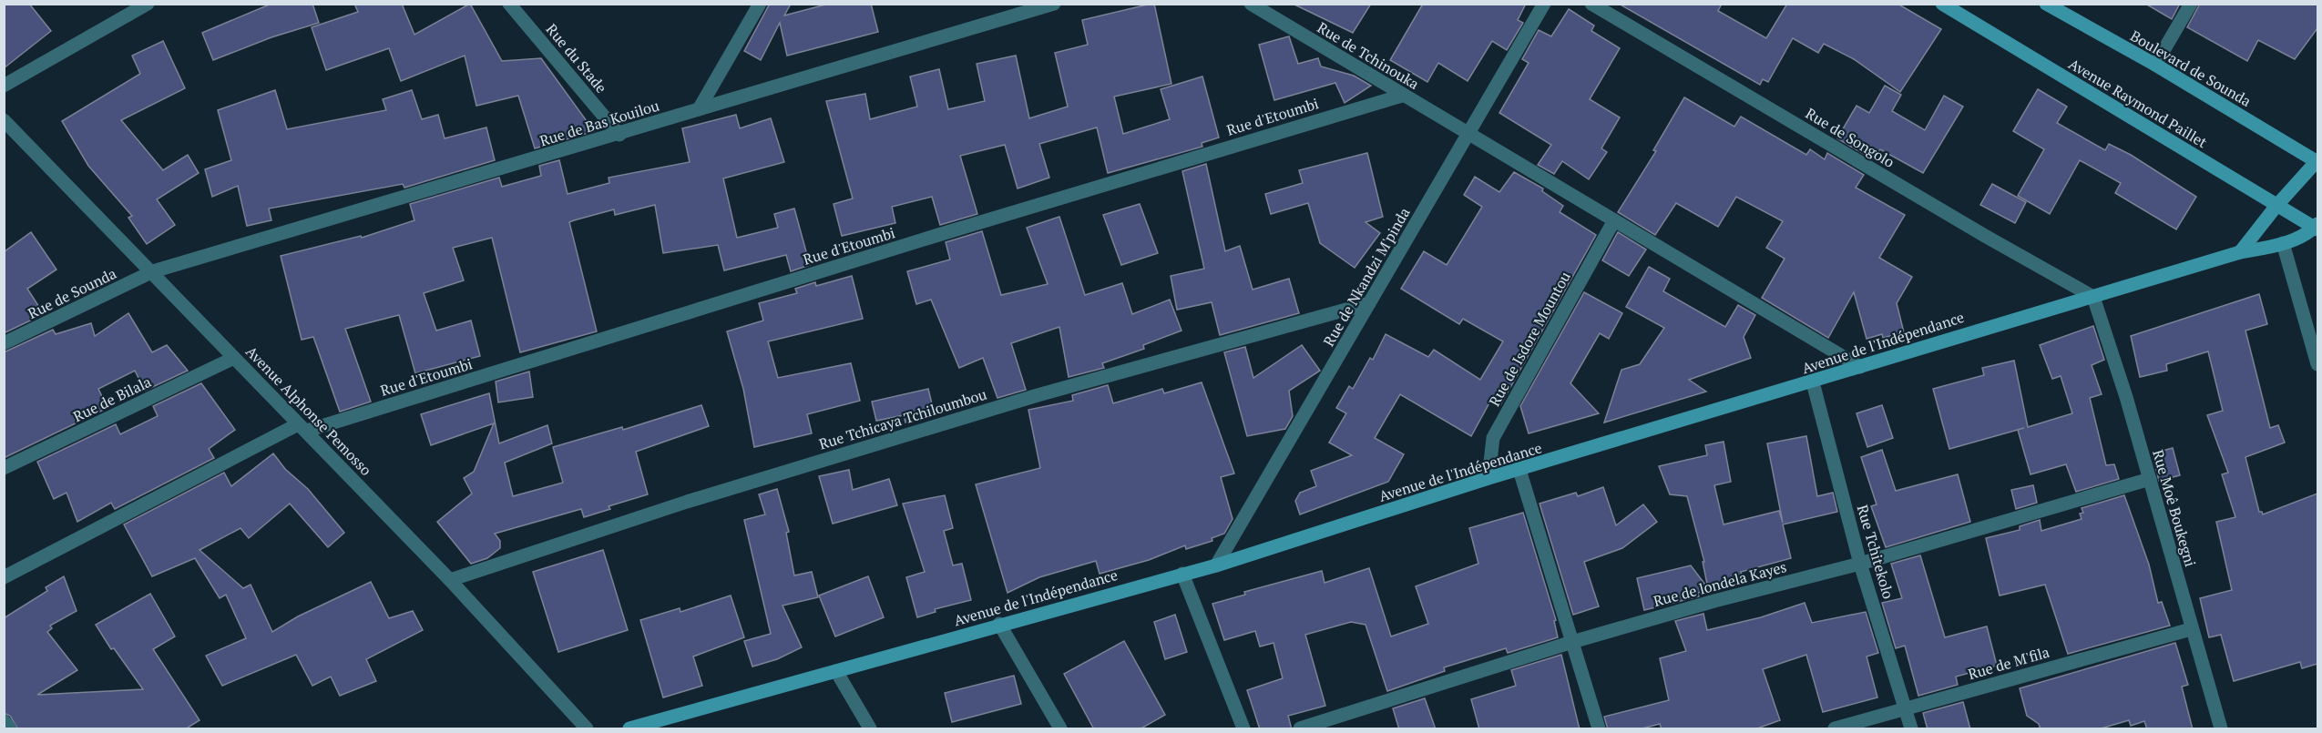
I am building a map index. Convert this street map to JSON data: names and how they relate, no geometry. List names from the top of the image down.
{
  "streets": {
    "street": [
      "Rue de Tchinouka",
      "Rue du Stade",
      "Boulevard de Sounda",
      "Avenue Raymond Paillet",
      "Rue d'Etoumbi",
      "Rue de Bas Kouilou",
      "Rue de Songolo",
      "Rue de Nkandzi M'pinda",
      "Rue de Sounda",
      "Rue de Isdore Mountou",
      "Avenue de l'Indépendance",
      "Rue de Bilala",
      "Avenue Alphonse Pemosso",
      "Rue Tchicaya Tchiloumbou",
      "Rue Moê Boukegni",
      "Rue Tchitekolo",
      "Rue de londela Kayes",
      "Rue de M'fila"
    ]
  },
  "crossings": [
    ["Rue de Tchinouka", "Rue d'Etoumbi"],
    ["Rue de Tchinouka", "Rue de Nkandzi M'pinda"],
    ["Rue de Tchinouka", "Rue de Isdore Mountou"],
    ["Rue de Tchinouka", "Avenue de l'Indépendance"],
    ["Rue du Stade", "Rue de Bas Kouilou"],
    ["Rue d'Etoumbi", "Avenue Alphonse Pemosso"],
    ["Rue de Bas Kouilou", "Rue de Sounda"],
    ["Rue de Bas Kouilou", "Avenue Alphonse Pemosso"],
    ["Rue de Songolo", "Avenue de l'Indépendance"],
    ["Rue de Songolo", "Rue Moê Boukegni"],
    ["Rue de Nkandzi M'pinda", "Avenue de l'Indépendance"],
    ["Rue de Nkandzi M'pinda", "Rue Tchicaya Tchiloumbou"],
    ["Rue de Sounda", "Avenue Alphonse Pemosso"],
    ["Rue de Isdore Mountou", "Avenue de l'Indépendance"],
    ["Avenue de l'Indépendance", "Rue Moê Boukegni"],
    ["Avenue de l'Indépendance", "Rue Tchitekolo"],
    ["Rue de Bilala", "Avenue Alphonse Pemosso"],
    ["Avenue Alphonse Pemosso", "Rue Tchicaya Tchiloumbou"],
    ["Rue Moê Boukegni", "Rue de londela Kayes"],
    ["Rue Moê Boukegni", "Rue de M'fila"],
    ["Rue Tchitekolo", "Rue de londela Kayes"],
    ["Rue Tchitekolo", "Rue de M'fila"]
  ]
}
